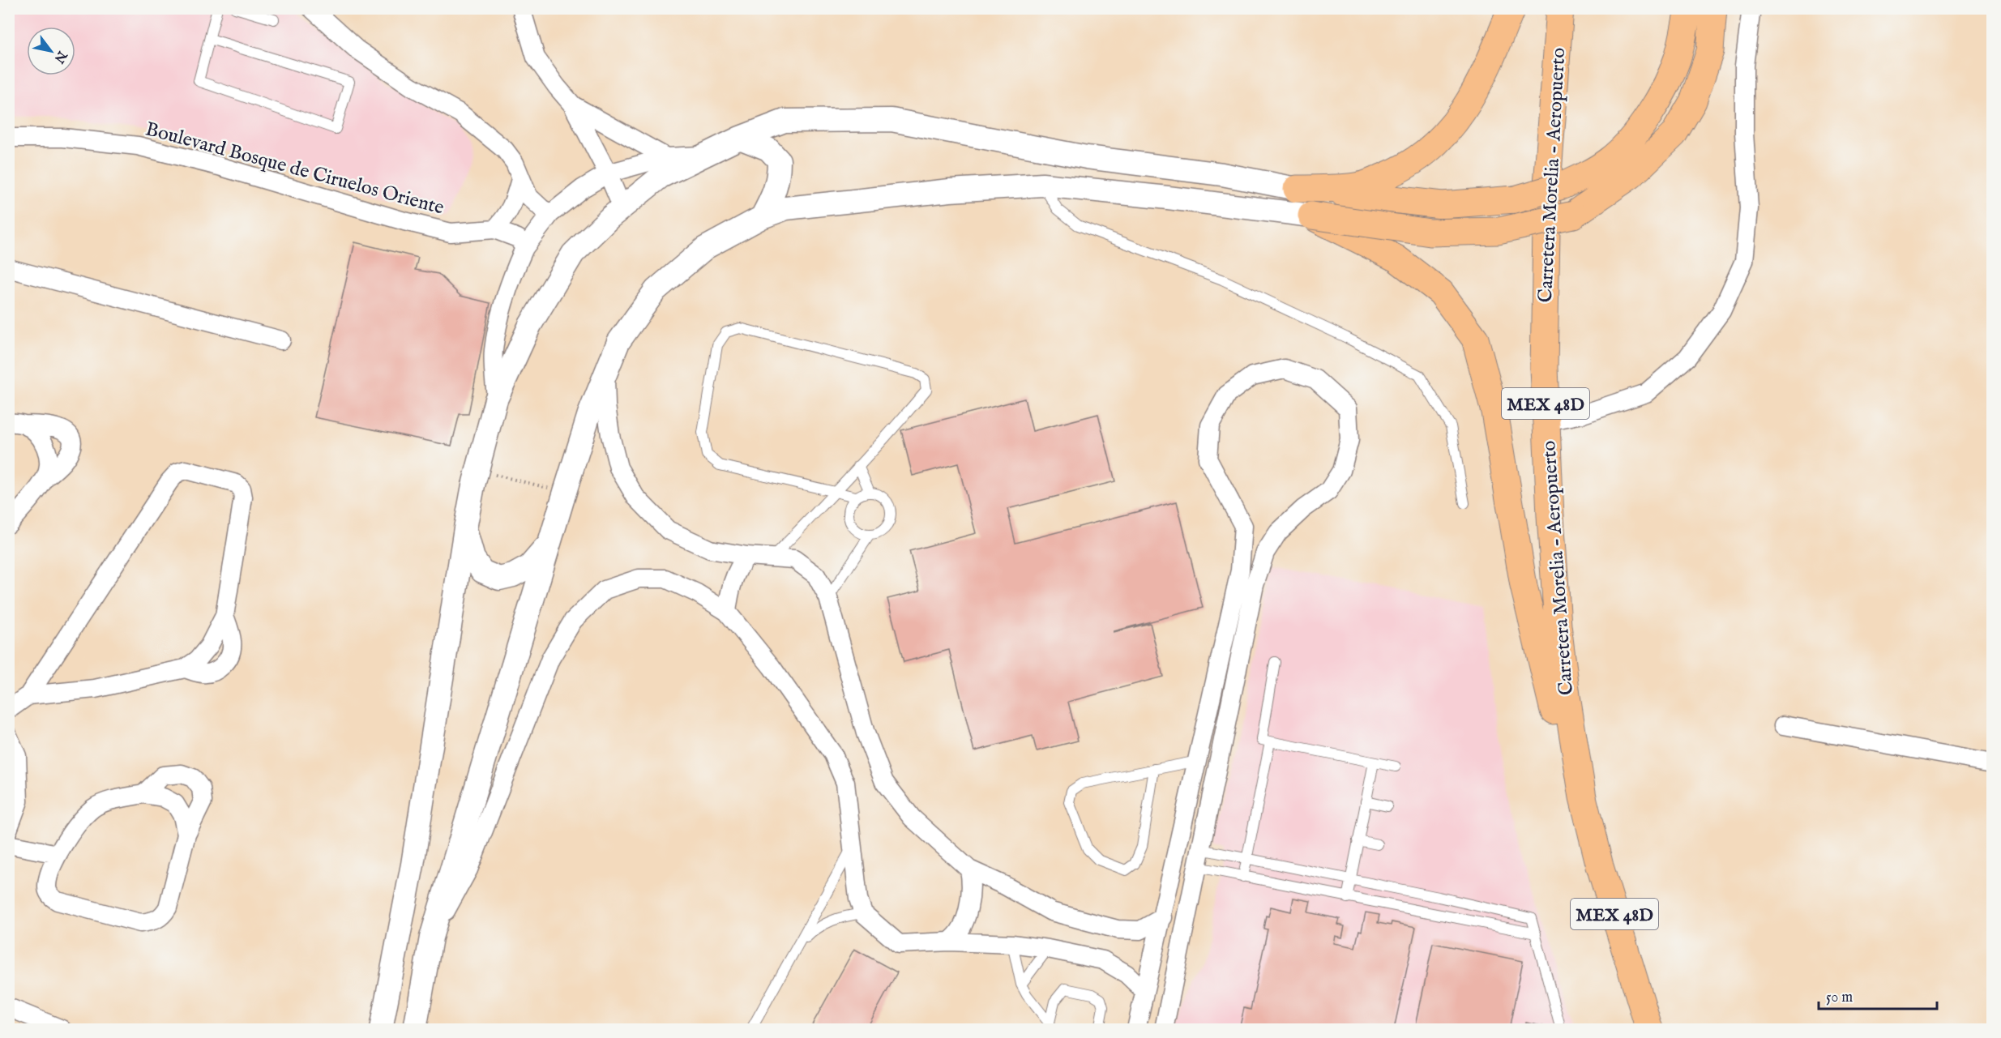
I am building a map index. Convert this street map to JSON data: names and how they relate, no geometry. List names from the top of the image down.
{
  "streets": {
    "highway": ["Carretera Morelia - Aeropuerto", "MEX 48D"],
    "street": ["Boulevard Bosque de Ciruelos Oriente"]
  },
  "scale_bar": "50 m",
  "north": "bottom right"
}
